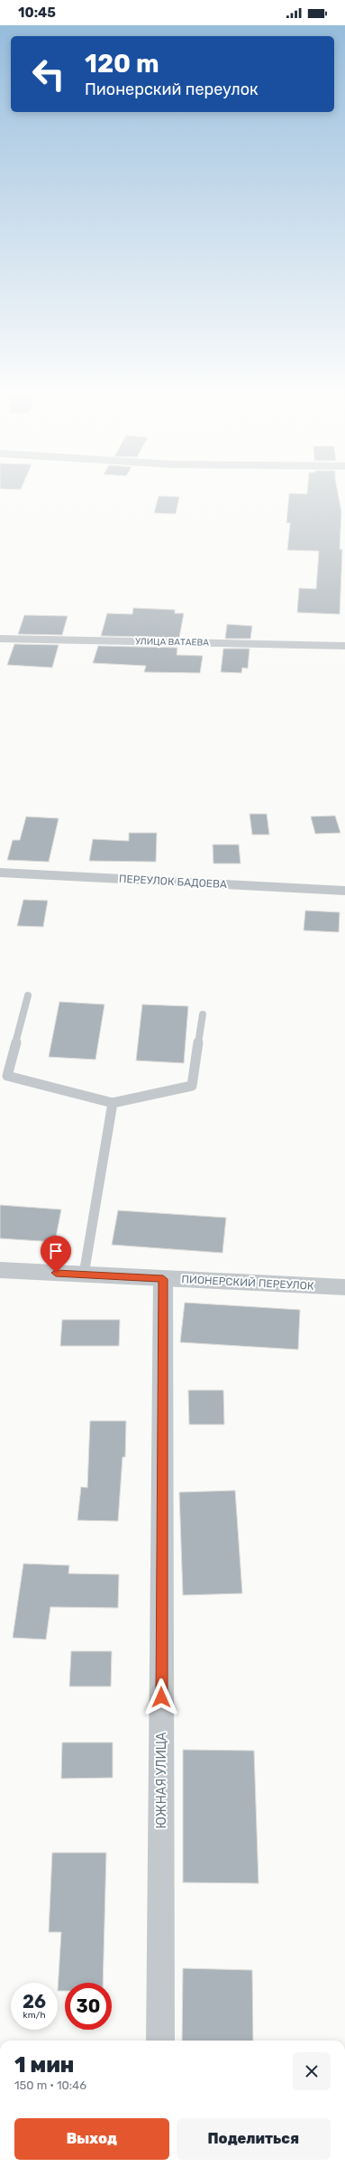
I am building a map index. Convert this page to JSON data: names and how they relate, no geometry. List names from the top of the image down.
{
  "streets": {
    "street": [
      "УЛИЦА ВАТАЕВА",
      "ПЕРЕУЛОК БАДОЕВА",
      "ПИОНЕРСКИЙ ПЕРЕУЛОК",
      "ЮЖНАЯ УЛИЦА"
    ]
  },
  "crossings": [
    ["ПИОНЕРСКИЙ ПЕРЕУЛОК", "ЮЖНАЯ УЛИЦА"]
  ],
  "page": {
    "status": "10:45",
    "turn": ["120 m", "Пионерский переулок"],
    "speed": "26 km/h",
    "limit": "30",
    "heading": ["1 мин", "150 m · 10:46"],
    "buttons": ["Выход", "Поделиться"]
  }
}
